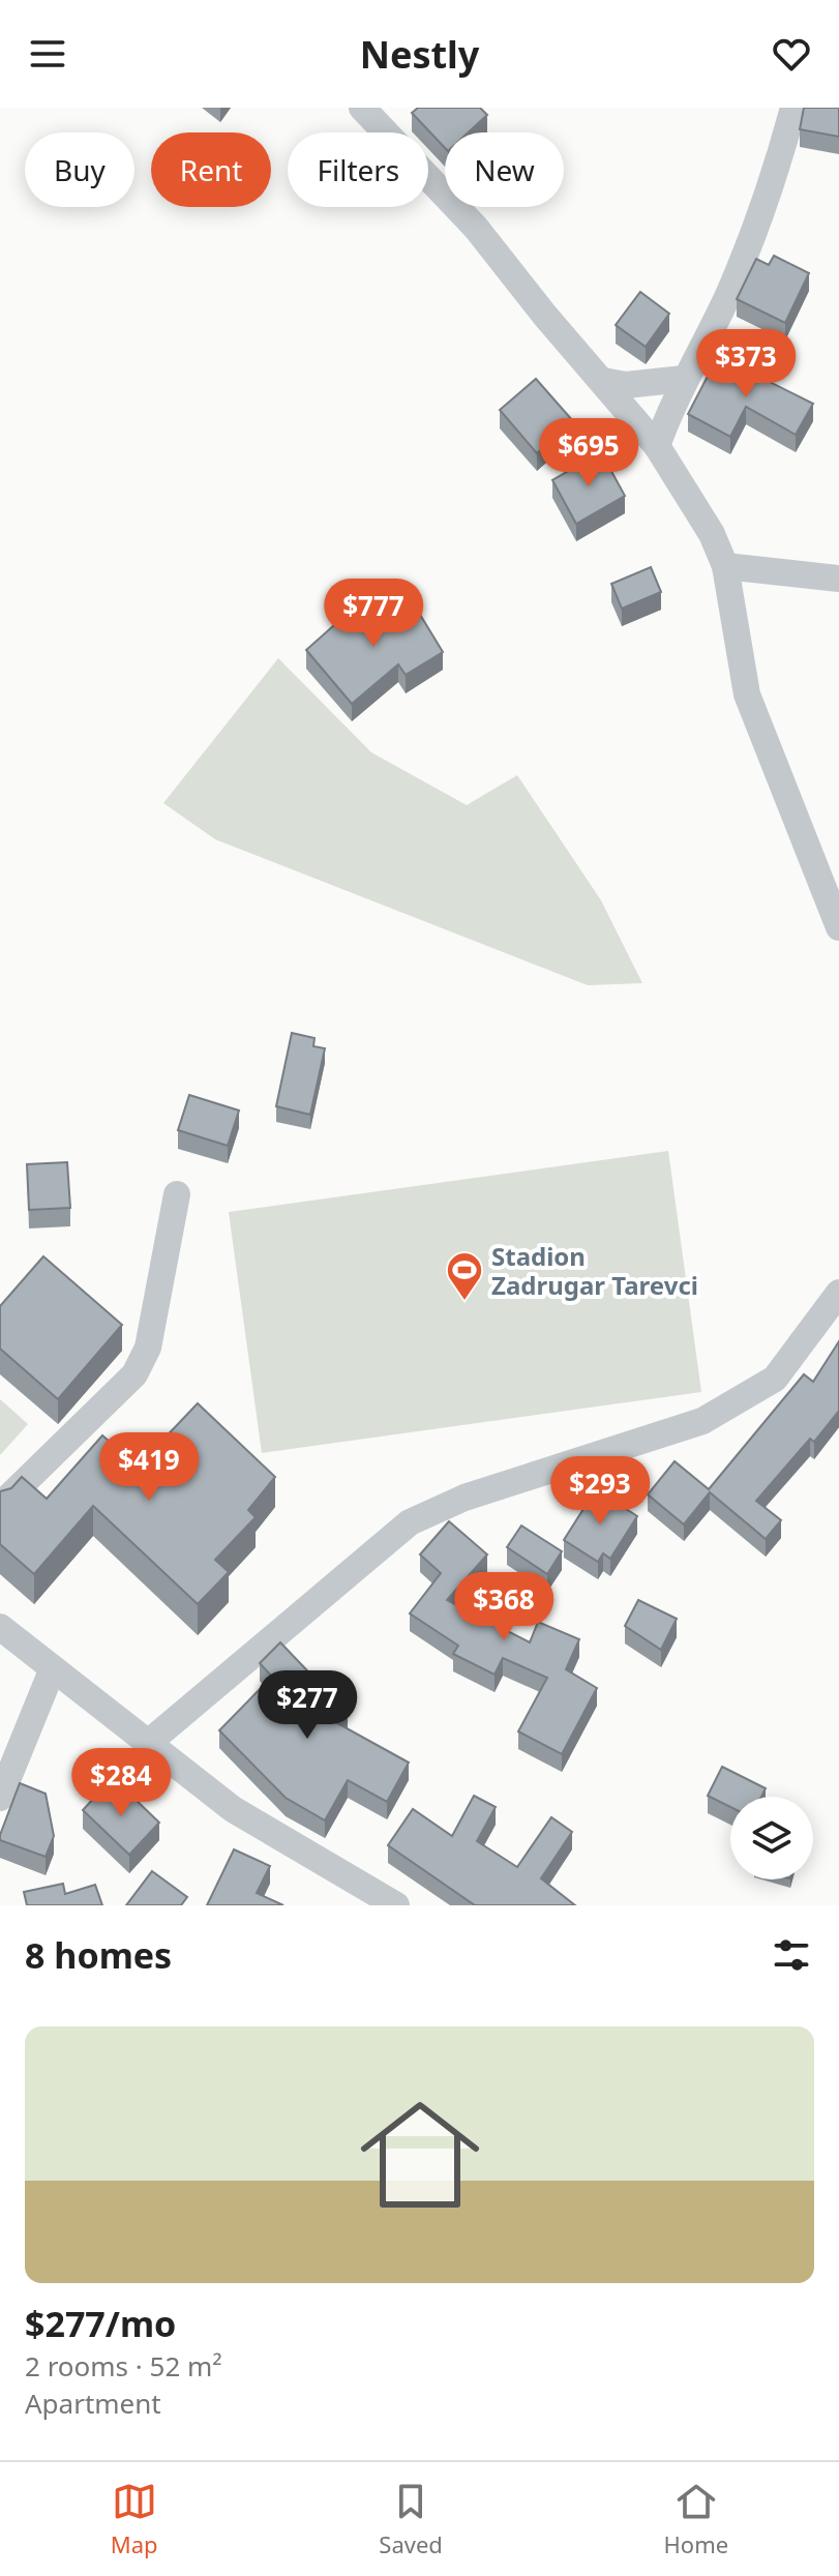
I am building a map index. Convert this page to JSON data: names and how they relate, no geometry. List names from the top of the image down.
{
  "places": {
    "sports": ["Stadion Zadrugar Tarevci"]
  },
  "page": {
    "header": "Nestly",
    "chip": [
      "Buy",
      "Rent",
      "Filters",
      "New"
    ],
    "price": [
      "$373",
      "$695",
      "$777",
      "$419",
      "$293",
      "$368",
      "$277",
      "$284"
    ],
    "heading": "8 homes",
    "list": [
      {
        "name": "$277/mo",
        "note": "2 rooms · 52 m² · Apartment"
      }
    ],
    "tabs": ["Map", "Saved", "Home"]
  }
}
